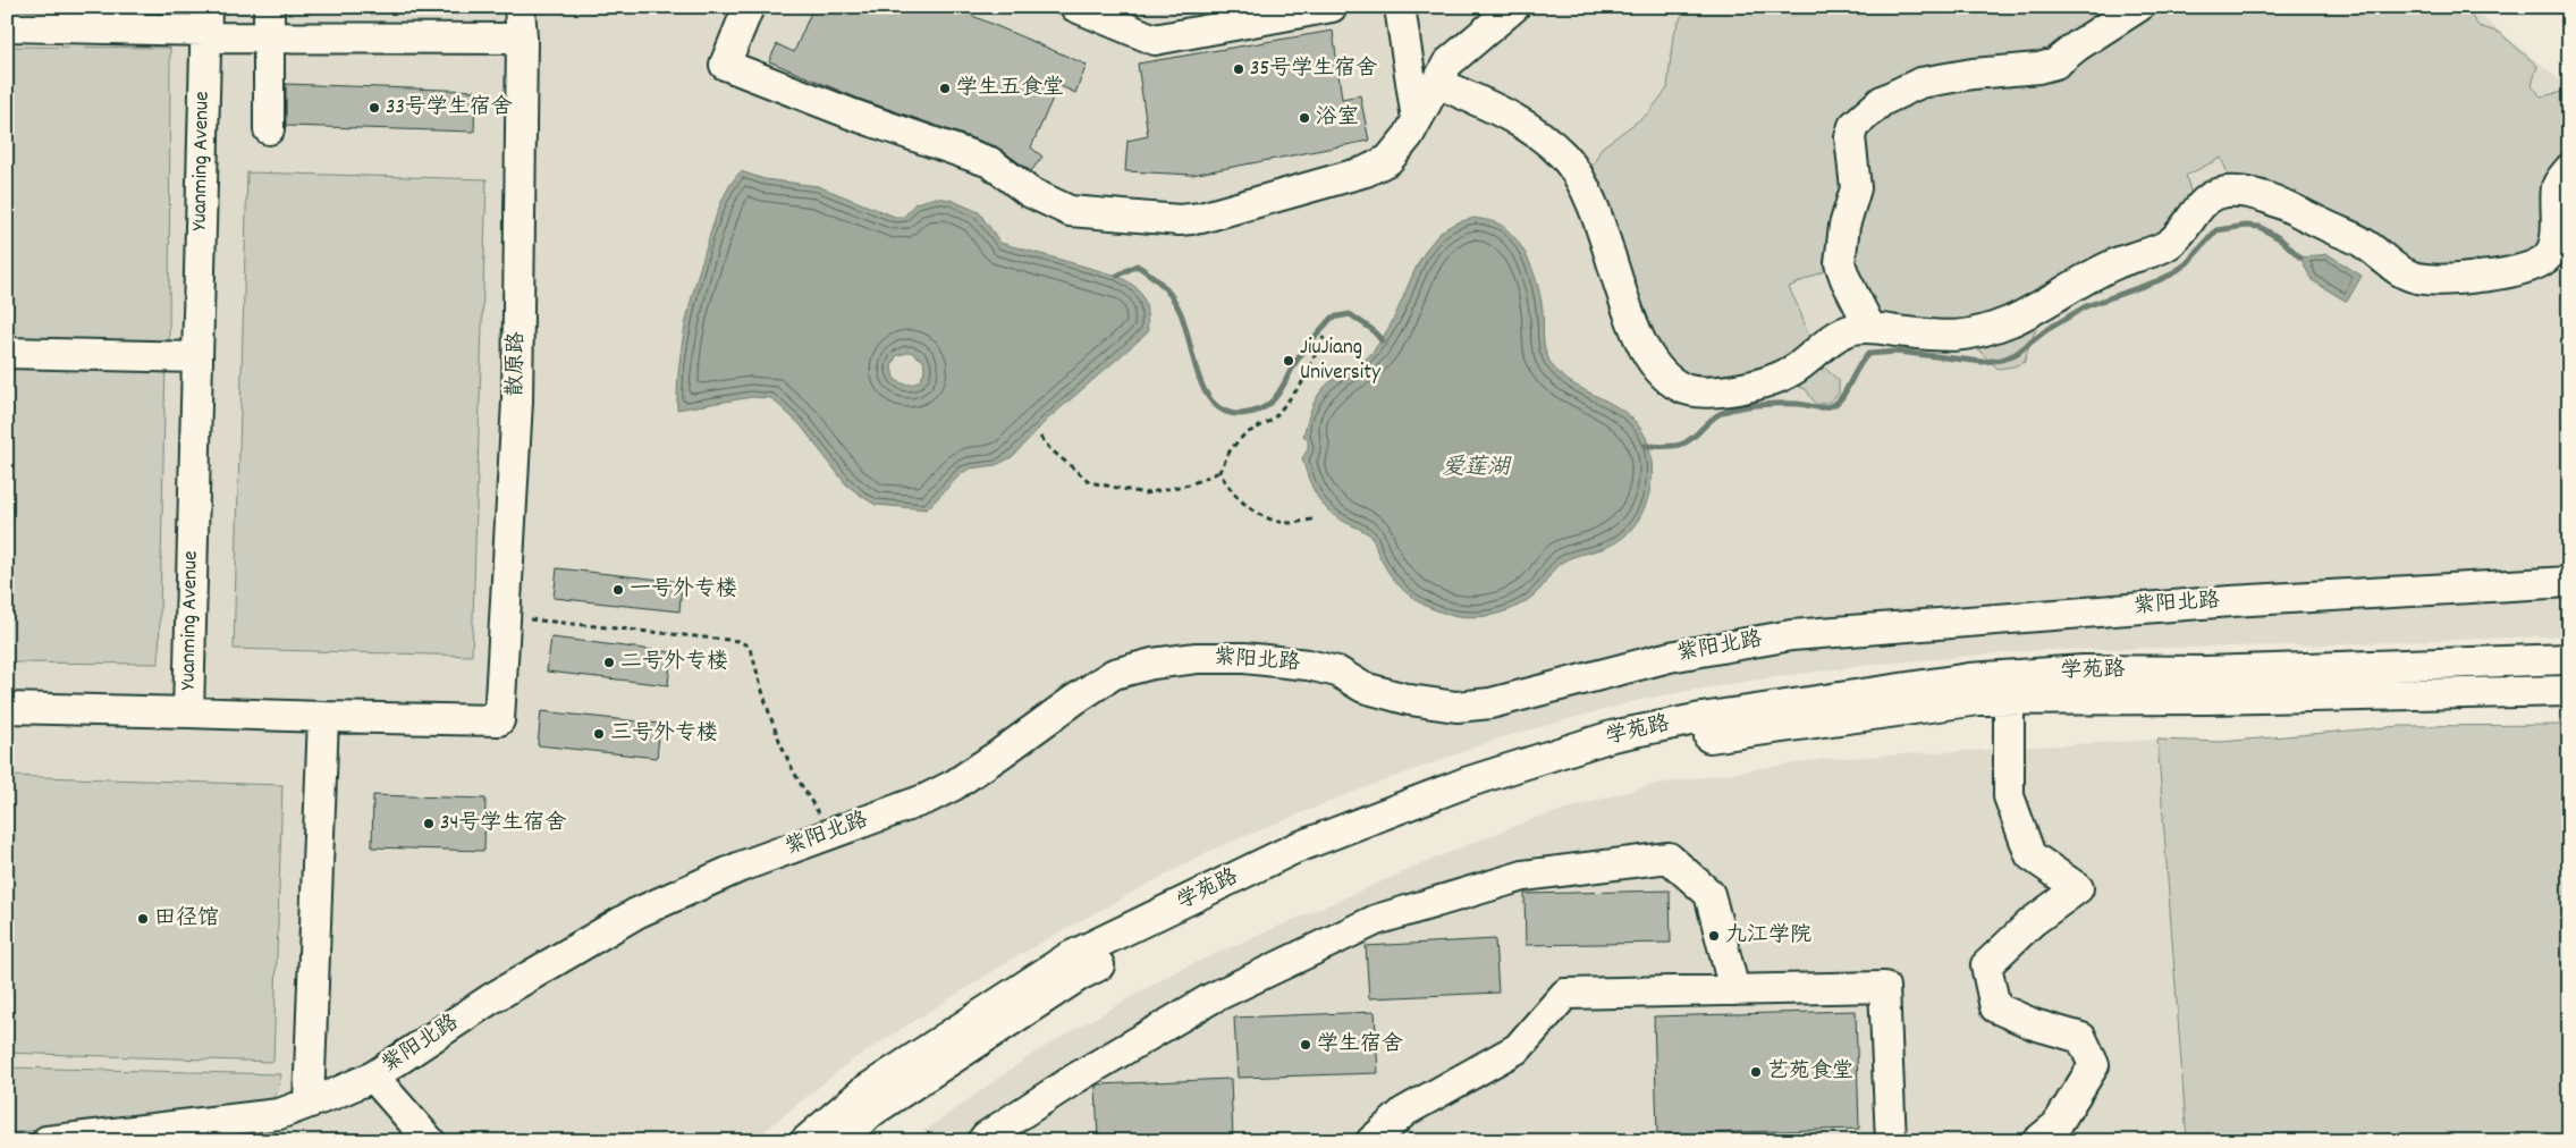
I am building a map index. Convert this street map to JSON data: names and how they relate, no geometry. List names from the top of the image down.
{
  "streets": {
    "street": [
      "Yuanming Avenue",
      "散原路",
      "紫阳北路",
      "学苑路"
    ]
  },
  "crossings": [
    ["Yuanming Avenue", "散原路"]
  ],
  "water": ["爱莲湖"],
  "places": [
    "35号学生宿舍",
    "学生五食堂",
    "33号学生宿舍",
    "浴室",
    "JiuJiang University",
    "一号外专楼",
    "二号外专楼",
    "三号外专楼",
    "34号学生宿舍",
    "田径馆",
    "九江学院",
    "学生宿舍",
    "艺苑食堂"
  ]
}
